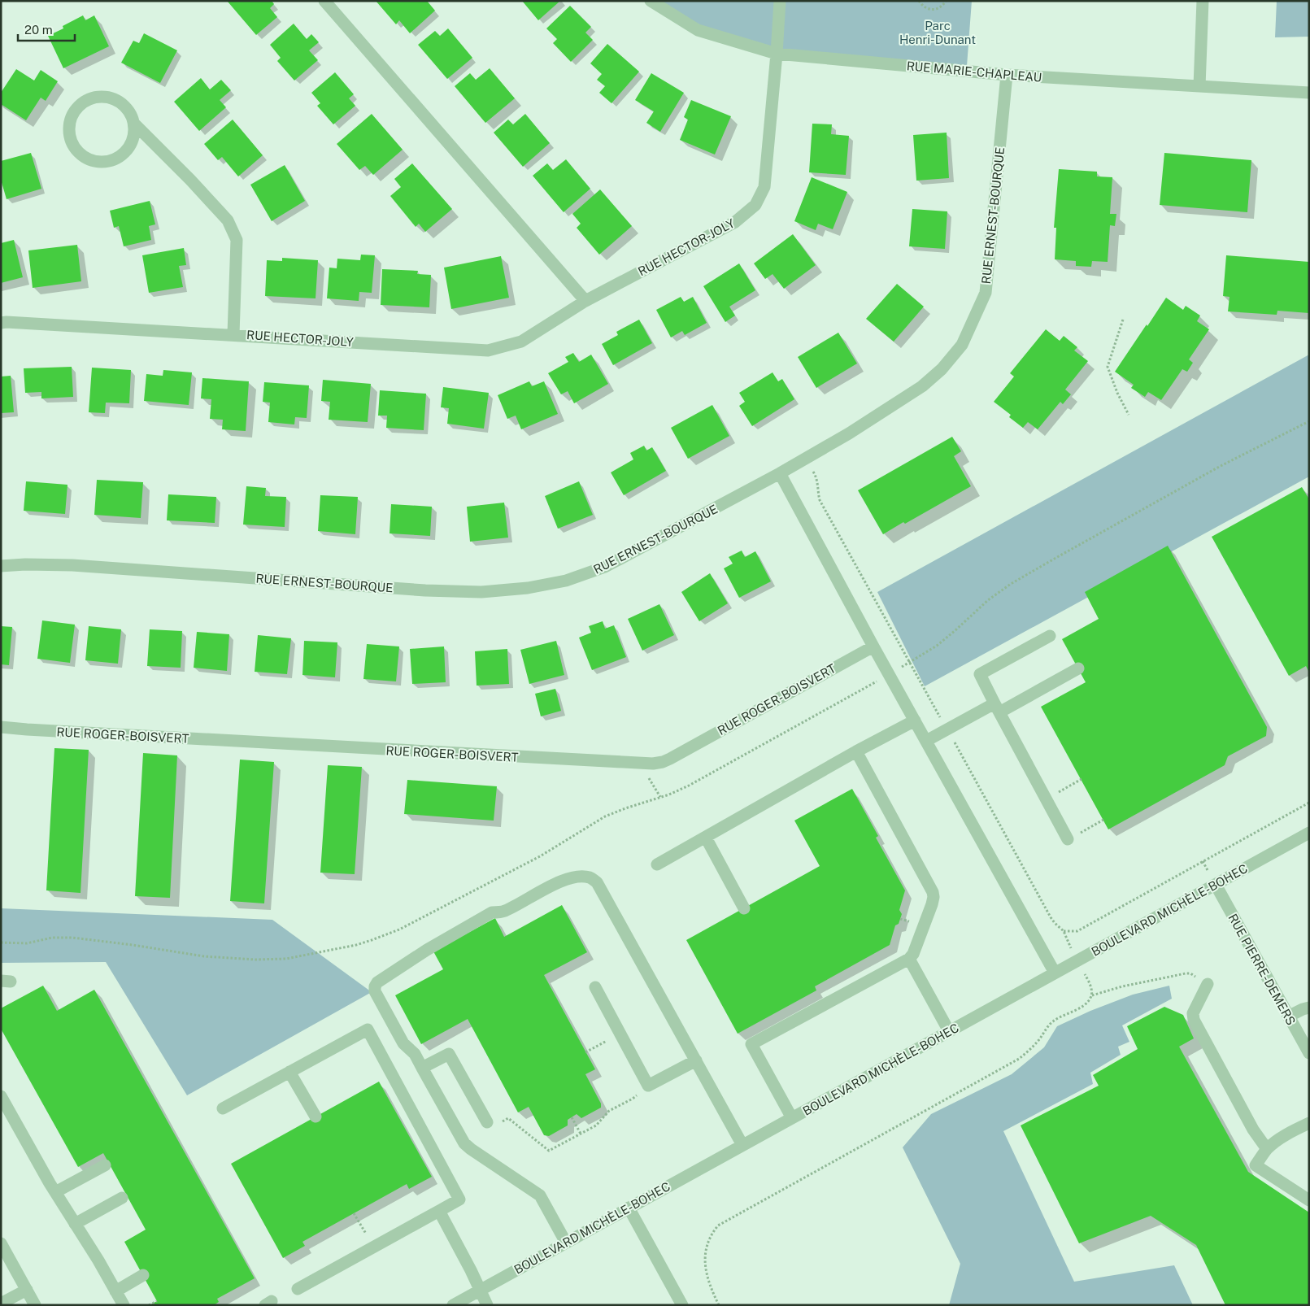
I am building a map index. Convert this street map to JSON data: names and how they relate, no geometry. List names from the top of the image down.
{
  "streets": {
    "street": [
      "RUE MARIE-CHAPLEAU",
      "RUE ERNEST-BOURQUE",
      "RUE HECTOR-JOLY",
      "RUE ROGER-BOISVERT",
      "BOULEVARD MICHÈLE-BOHEC",
      "RUE PIERRE-DEMERS"
    ]
  },
  "crossings": [
    ["RUE MARIE-CHAPLEAU", "RUE ERNEST-BOURQUE"],
    ["RUE MARIE-CHAPLEAU", "RUE HECTOR-JOLY"],
    ["BOULEVARD MICHÈLE-BOHEC", "RUE PIERRE-DEMERS"]
  ],
  "parks": ["Parc Henri-Dunant"],
  "scale_bar": "20 m"
}
